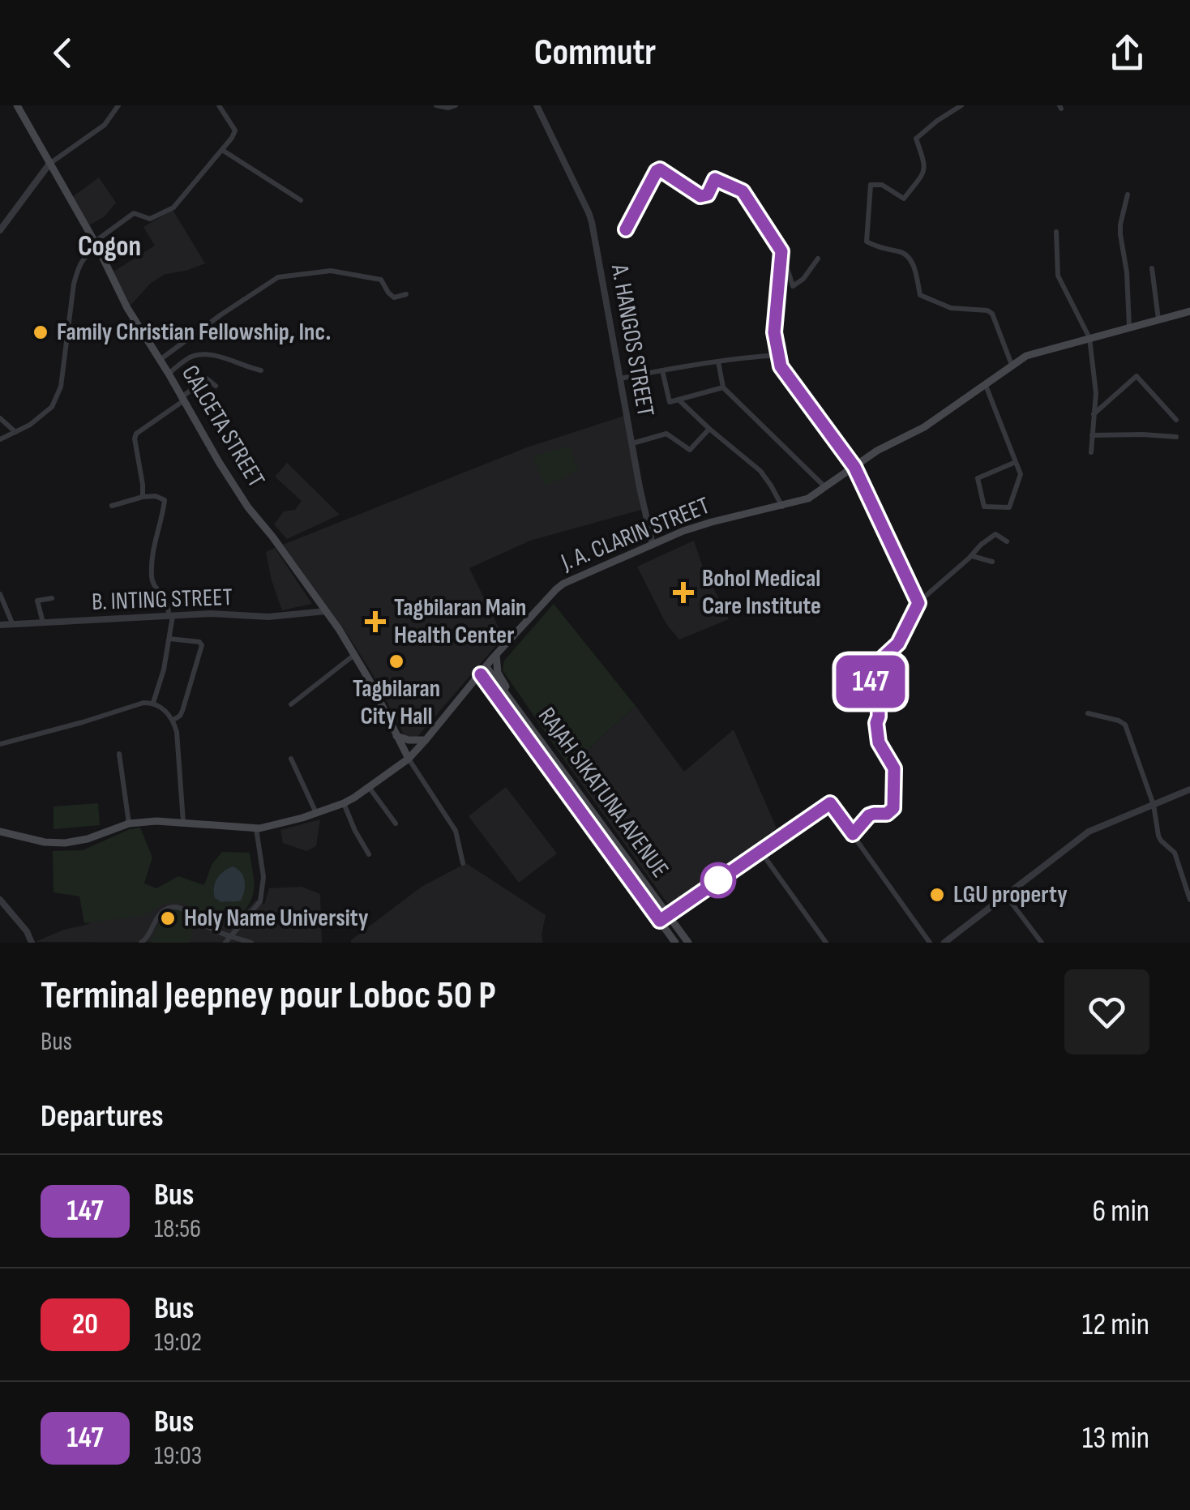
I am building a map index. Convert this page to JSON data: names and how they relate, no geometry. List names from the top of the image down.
{
  "streets": {
    "main road": ["CALCETA STREET", "J. A. CLARIN STREET", "RAJAH SIKATUNA AVENUE"],
    "street": ["A. HANGOS STREET", "B. INTING STREET"]
  },
  "crossings": [
    ["A. HANGOS STREET", "J. A. CLARIN STREET"],
    ["CALCETA STREET", "J. A. CLARIN STREET"],
    ["CALCETA STREET", "B. INTING STREET"],
    ["J. A. CLARIN STREET", "RAJAH SIKATUNA AVENUE"]
  ],
  "districts": ["Cogon"],
  "places": {
    "other": [
      "Family Christian Fellowship, Inc.",
      "Tagbilaran City Hall",
      "LGU property",
      "Holy Name University"
    ],
    "health": ["Bohol Medical Care Institute", "Tagbilaran Main Health Center"]
  },
  "lines": ["bus line 147"],
  "page": {
    "header": "Commutr",
    "on_map": "147",
    "heading": [
      ["Terminal Jeepney pour Loboc 50 P", "Bus"],
      "Departures"
    ],
    "list": [
      {
        "mark": "147",
        "name": "Bus",
        "note": "18:56",
        "value": "6 min"
      },
      {
        "mark": "20",
        "name": "Bus",
        "note": "19:02",
        "value": "12 min"
      },
      {
        "mark": "147",
        "name": "Bus",
        "note": "19:03",
        "value": "13 min"
      }
    ]
  }
}
